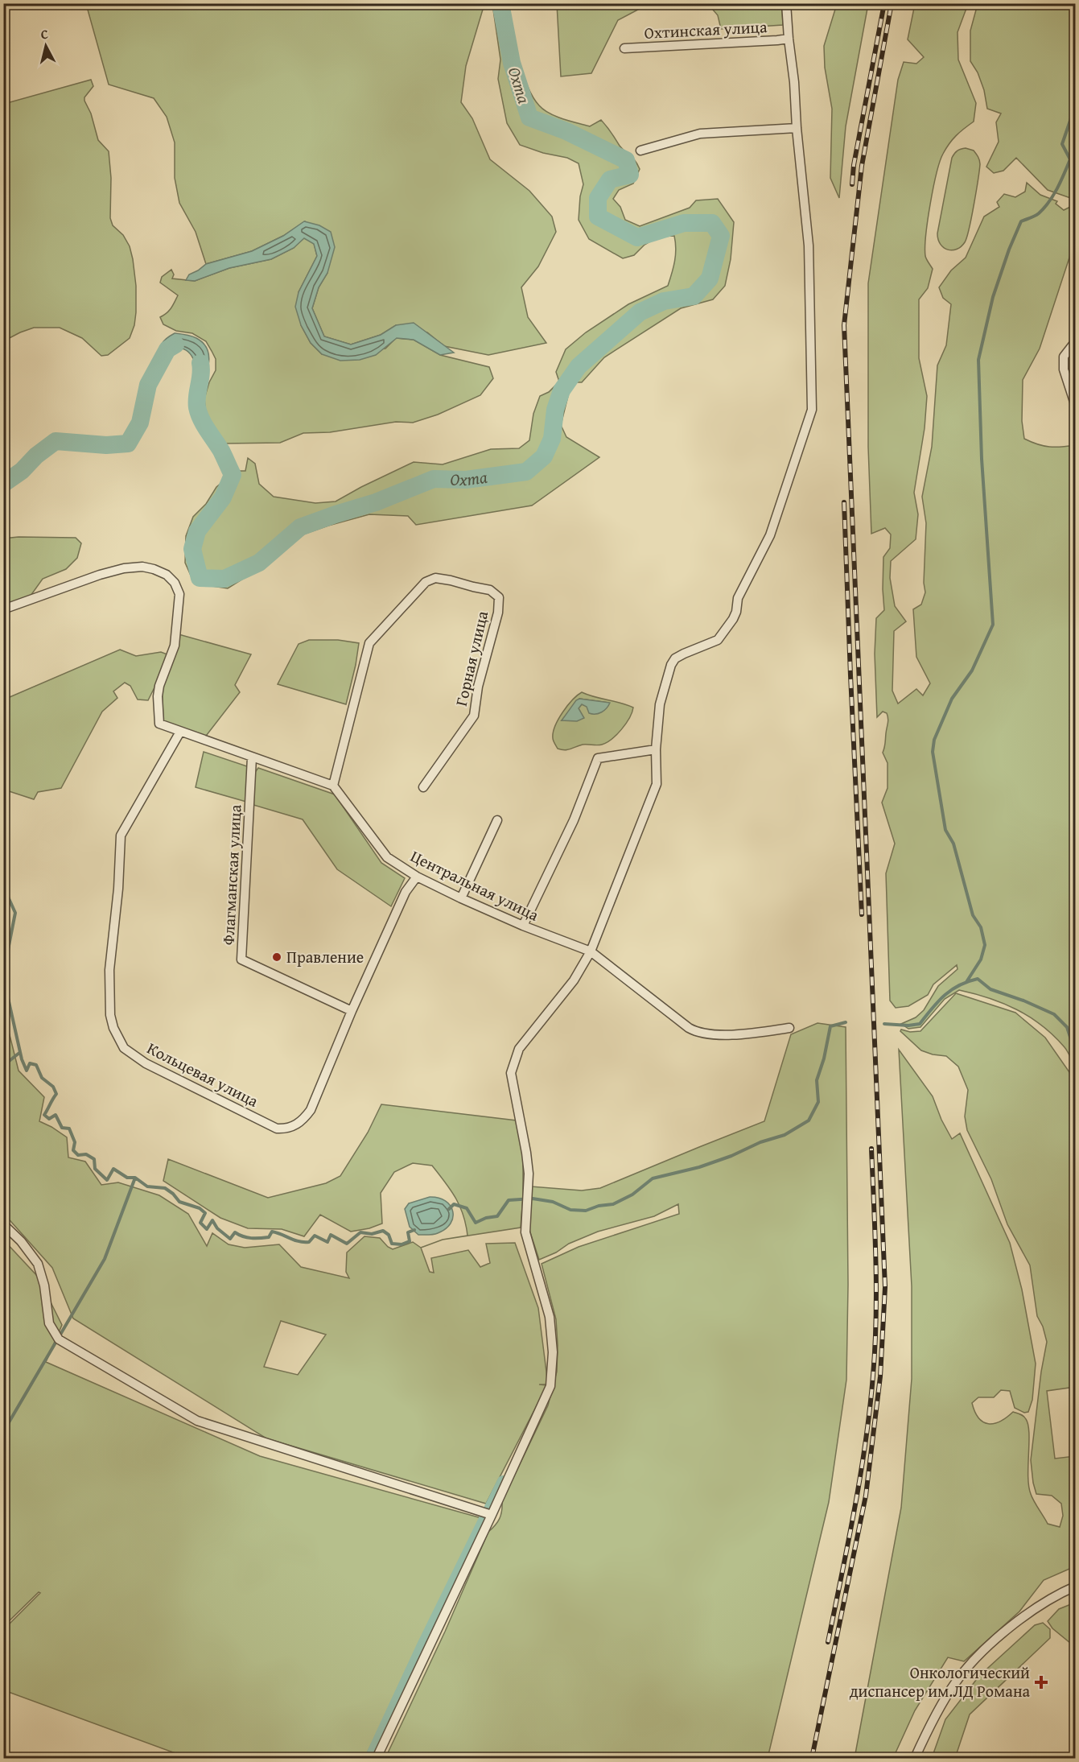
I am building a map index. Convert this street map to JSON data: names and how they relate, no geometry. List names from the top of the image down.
{
  "streets": {
    "street": [
      "Охтинская улица",
      "Горная улица",
      "Флагманская улица",
      "Центральная улица",
      "Кольцевая улица"
    ]
  },
  "crossings": [
    ["Горная улица", "Центральная улица"],
    ["Флагманская улица", "Кольцевая улица"],
    ["Центральная улица", "Кольцевая улица"]
  ],
  "water": ["Охта"],
  "places": {
    "other": ["Правление"],
    "health": ["Онкологический диспансер им.ЛД Романа"]
  },
  "north": "top"
}
